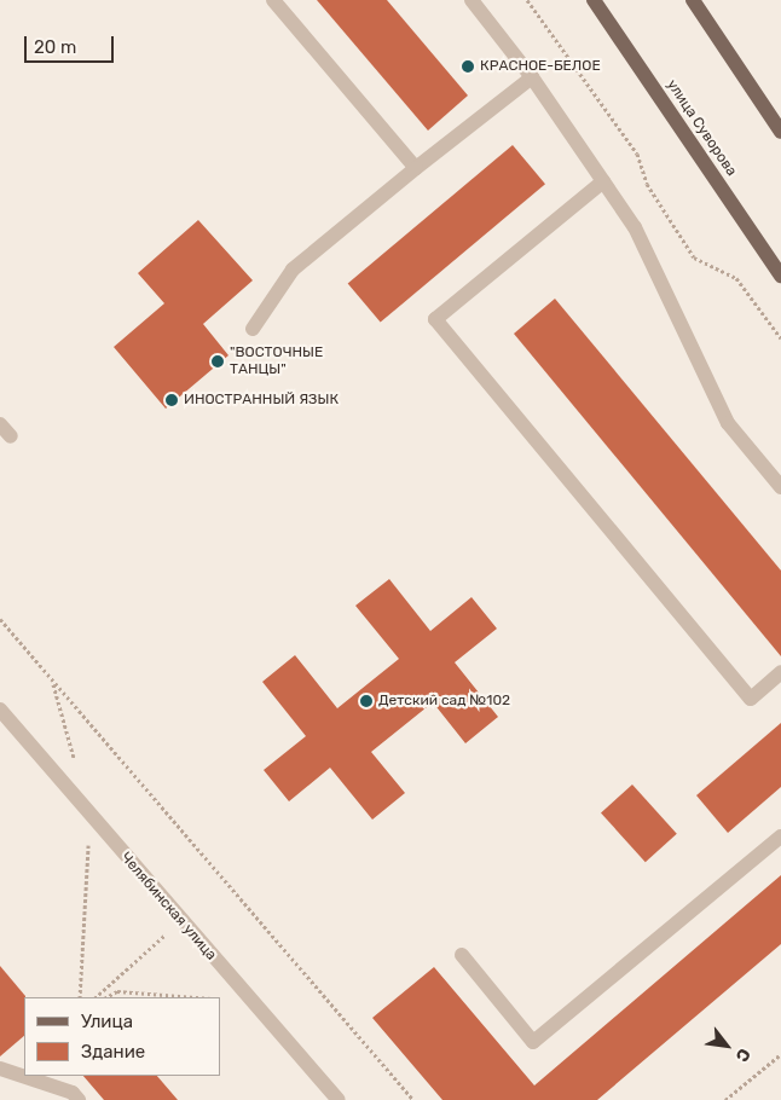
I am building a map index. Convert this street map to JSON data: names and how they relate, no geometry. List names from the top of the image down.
{
  "streets": {
    "main road": ["улица Суворова"],
    "street": ["Челябинская улица"]
  },
  "places": [
    "КРАСНОЕ-БЕЛОЕ",
    "\"ВОСТОЧНЫЕ ТАНЦЫ\"",
    "ИНОСТРАННЫЙ ЯЗЫК",
    "Детский сад №102"
  ],
  "legend": ["Улица", "Здание"],
  "scale_bar": "20 m",
  "north": "bottom right"
}
